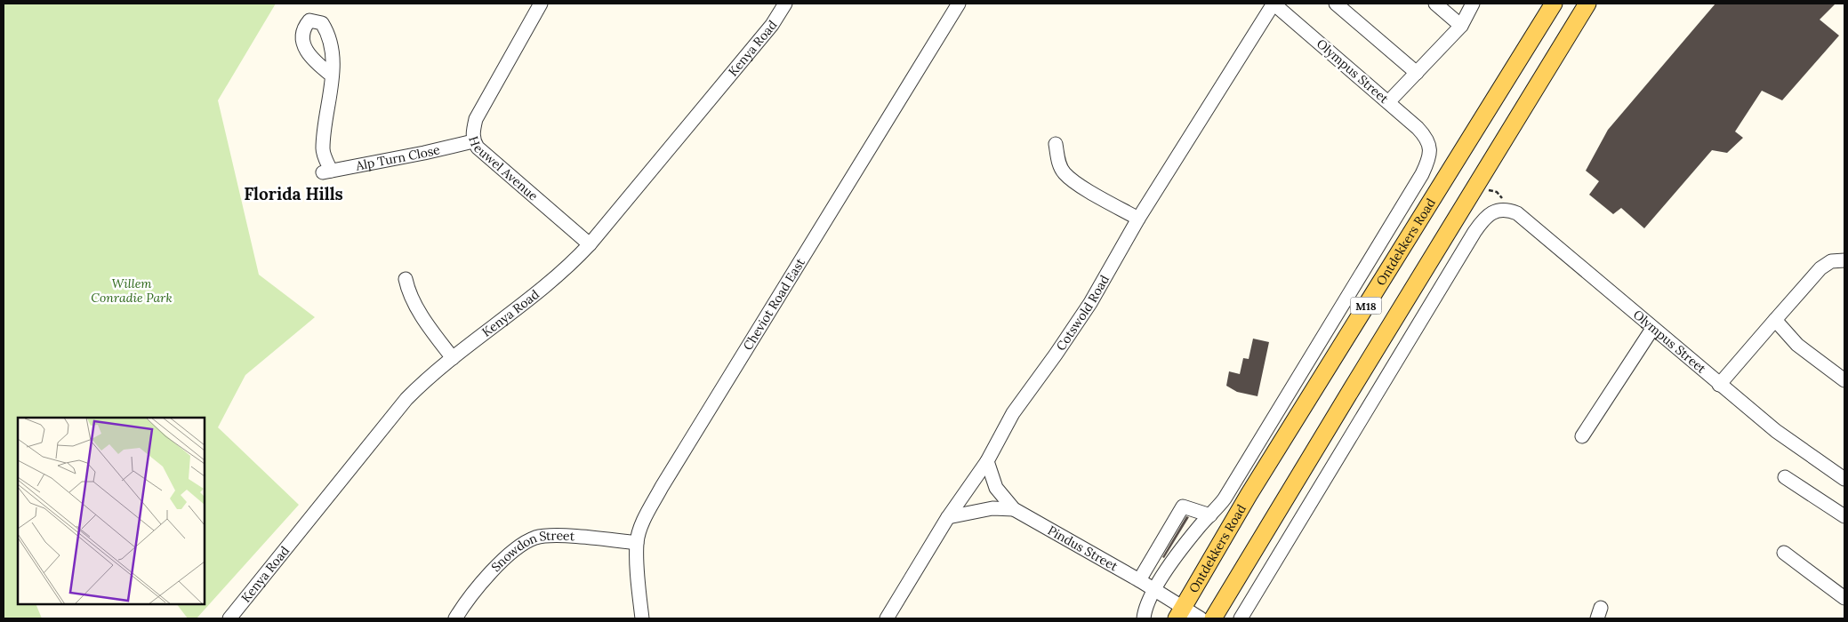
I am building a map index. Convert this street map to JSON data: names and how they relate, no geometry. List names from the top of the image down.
{
  "streets": {
    "main road": ["Ontdekkers Road", "M18"],
    "street": [
      "Kenya Road",
      "Olympus Street",
      "Alp Turn Close",
      "Heuwel Avenue",
      "Cheviot Road East",
      "Cotswold Road",
      "Pindus Street",
      "Snowdon Street"
    ]
  },
  "crossings": [
    ["Kenya Road", "Heuwel Avenue"],
    ["Olympus Street", "Ontdekkers Road"],
    ["Olympus Street", "Cotswold Road"],
    ["Alp Turn Close", "Heuwel Avenue"],
    ["Ontdekkers Road", "Pindus Street"],
    ["Cheviot Road East", "Snowdon Street"],
    ["Cotswold Road", "Pindus Street"]
  ],
  "districts": ["Florida Hills"],
  "parks": ["Willem Conradie Park"]
}
